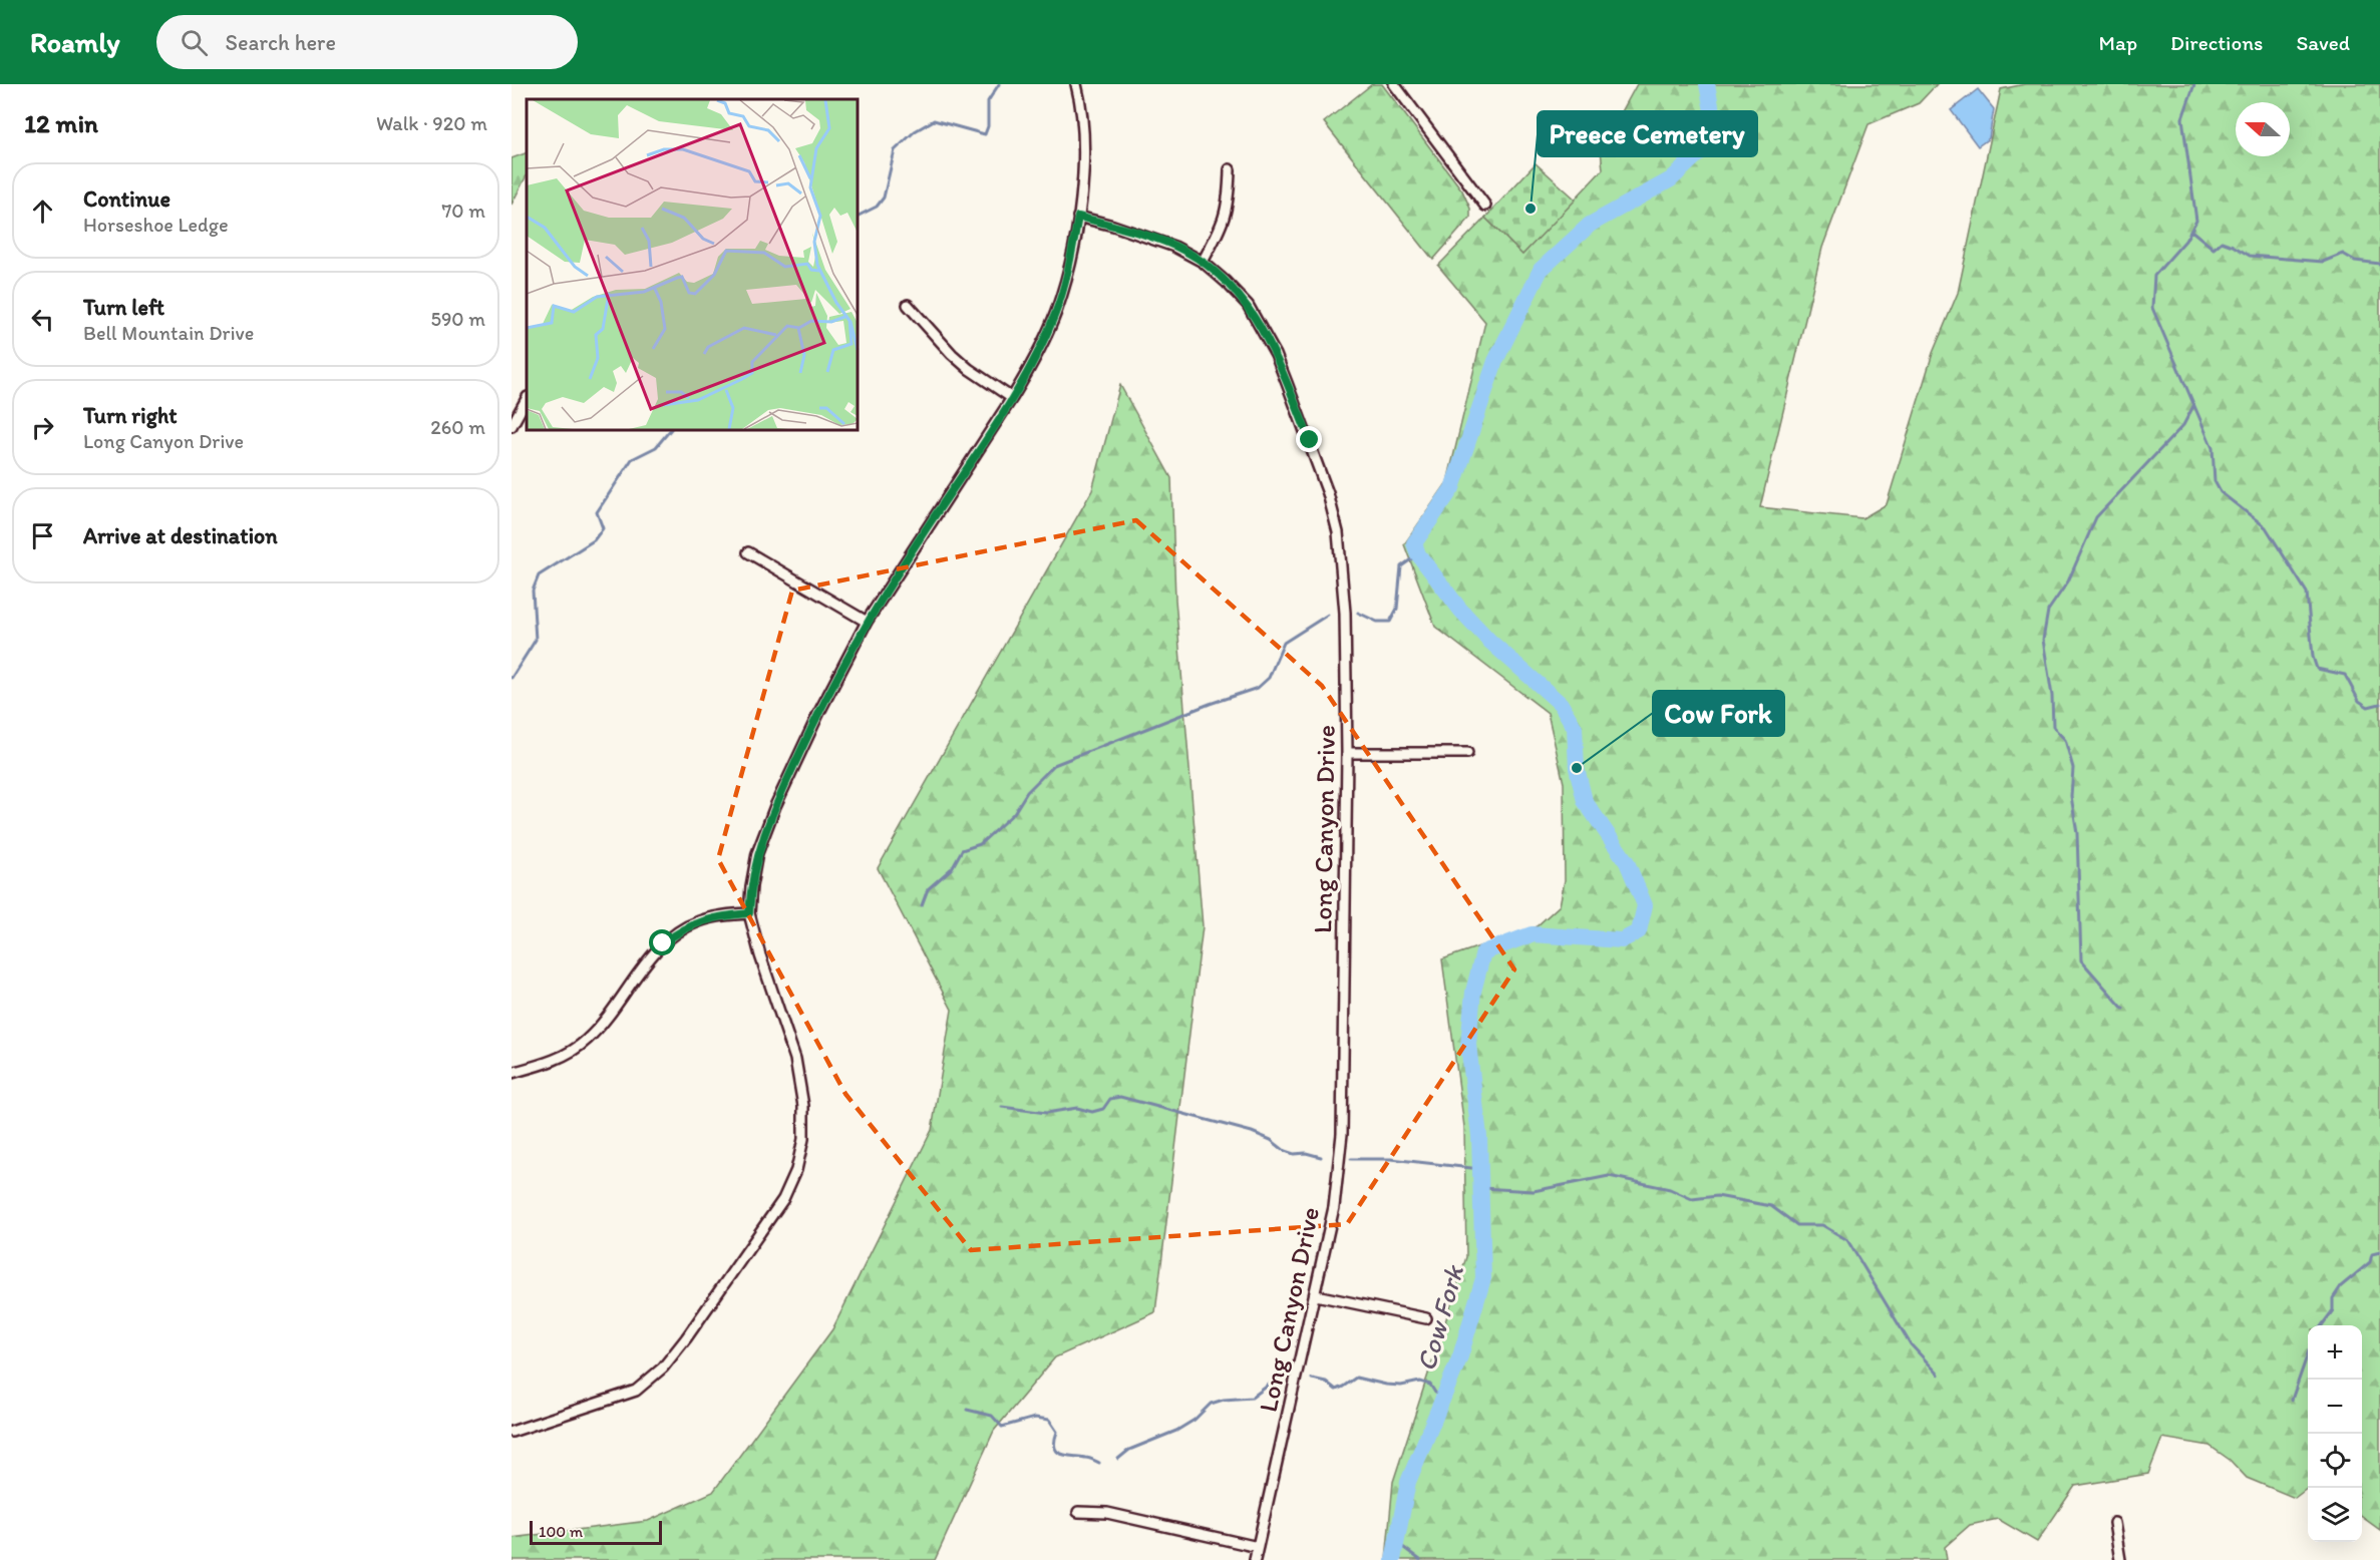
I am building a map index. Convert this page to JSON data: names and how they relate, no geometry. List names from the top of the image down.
{
  "streets": {
    "street": ["Long Canyon Drive"]
  },
  "water": ["Cow Fork"],
  "places": ["Preece Cemetery", "Cow Fork"],
  "scale_bar": "100 m",
  "north": "left",
  "page": {
    "header": "Roamly",
    "search": "Search here",
    "nav": ["Map", "Directions", "Saved"],
    "heading": ["12 min", "Walk · 920 m"],
    "list": [
      ["Continue", "Horseshoe Ledge", "70 m"],
      ["Turn left", "Bell Mountain Drive", "590 m"],
      ["Turn right", "Long Canyon Drive", "260 m"],
      "Arrive at destination"
    ],
    "map_buttons": ["+", "−"],
    "scale": "100 m"
  }
}
